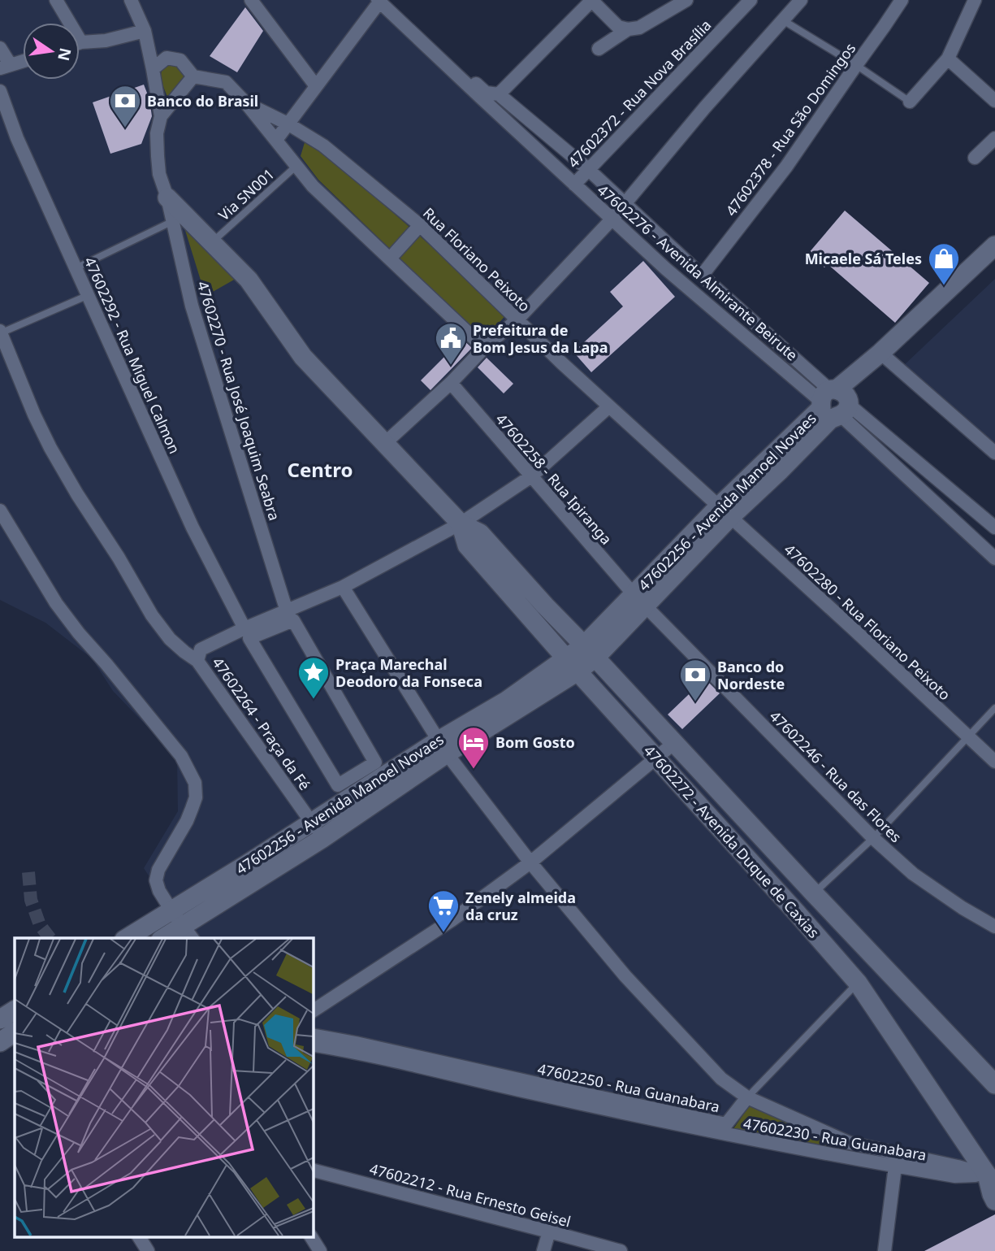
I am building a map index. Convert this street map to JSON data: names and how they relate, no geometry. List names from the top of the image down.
{
  "streets": {
    "street": [
      "47602372 - Rua Nova Brasília",
      "47602378 - Rua São Domingos",
      "Rua Floriano Peixoto",
      "47602276 - Avenida Almirante Beirute",
      "47602292 - Rua Miguel Calmon",
      "47602270 - Rua José Joaquim Seabra",
      "47602258 - Rua Ipiranga",
      "47602256 - Avenida Manoel Novaes",
      "47602280 - Rua Floriano Peixoto",
      "47602264 - Praça da Fé",
      "47602246 - Rua das Flores",
      "47602272 - Avenida Duque de Caxias",
      "47602250 - Rua Guanabara",
      "47602230 - Rua Guanabara",
      "47602212 - Rua Ernesto Geisel"
    ],
    "lane": ["Via SN001"]
  },
  "crossings": [
    ["47602372 - Rua Nova Brasília", "47602276 - Avenida Almirante Beirute"],
    ["Via SN001", "Rua Floriano Peixoto"],
    ["Via SN001", "47602272 - Avenida Duque de Caxias"],
    ["Rua Floriano Peixoto", "47602256 - Avenida Manoel Novaes"],
    ["Rua Floriano Peixoto", "47602280 - Rua Floriano Peixoto"],
    ["Rua Floriano Peixoto", "47602264 - Praça da Fé"],
    ["47602276 - Avenida Almirante Beirute", "47602256 - Avenida Manoel Novaes"],
    ["47602292 - Rua Miguel Calmon", "47602264 - Praça da Fé"],
    ["47602270 - Rua José Joaquim Seabra", "47602264 - Praça da Fé"],
    ["47602270 - Rua José Joaquim Seabra", "47602272 - Avenida Duque de Caxias"],
    ["47602258 - Rua Ipiranga", "47602256 - Avenida Manoel Novaes"],
    ["47602258 - Rua Ipiranga", "47602264 - Praça da Fé"],
    ["47602258 - Rua Ipiranga", "47602246 - Rua das Flores"],
    ["47602256 - Avenida Manoel Novaes", "47602280 - Rua Floriano Peixoto"],
    ["47602256 - Avenida Manoel Novaes", "47602264 - Praça da Fé"],
    ["47602256 - Avenida Manoel Novaes", "47602246 - Rua das Flores"],
    ["47602256 - Avenida Manoel Novaes", "47602272 - Avenida Duque de Caxias"],
    ["47602264 - Praça da Fé", "47602272 - Avenida Duque de Caxias"],
    ["47602272 - Avenida Duque de Caxias", "47602230 - Rua Guanabara"],
    ["47602250 - Rua Guanabara", "47602230 - Rua Guanabara"]
  ],
  "districts": ["Centro"],
  "places": {
    "bank": ["Banco do Brasil", "Banco do Nordeste"],
    "shop": ["Micaele Sá Teles"],
    "public building": ["Prefeitura de Bom Jesus da Lapa"],
    "place": ["Praça Marechal Deodoro da Fonseca"],
    "hotel": ["Bom Gosto"],
    "supermarket": ["Zenely almeida da cruz"]
  },
  "north": "right"
}
